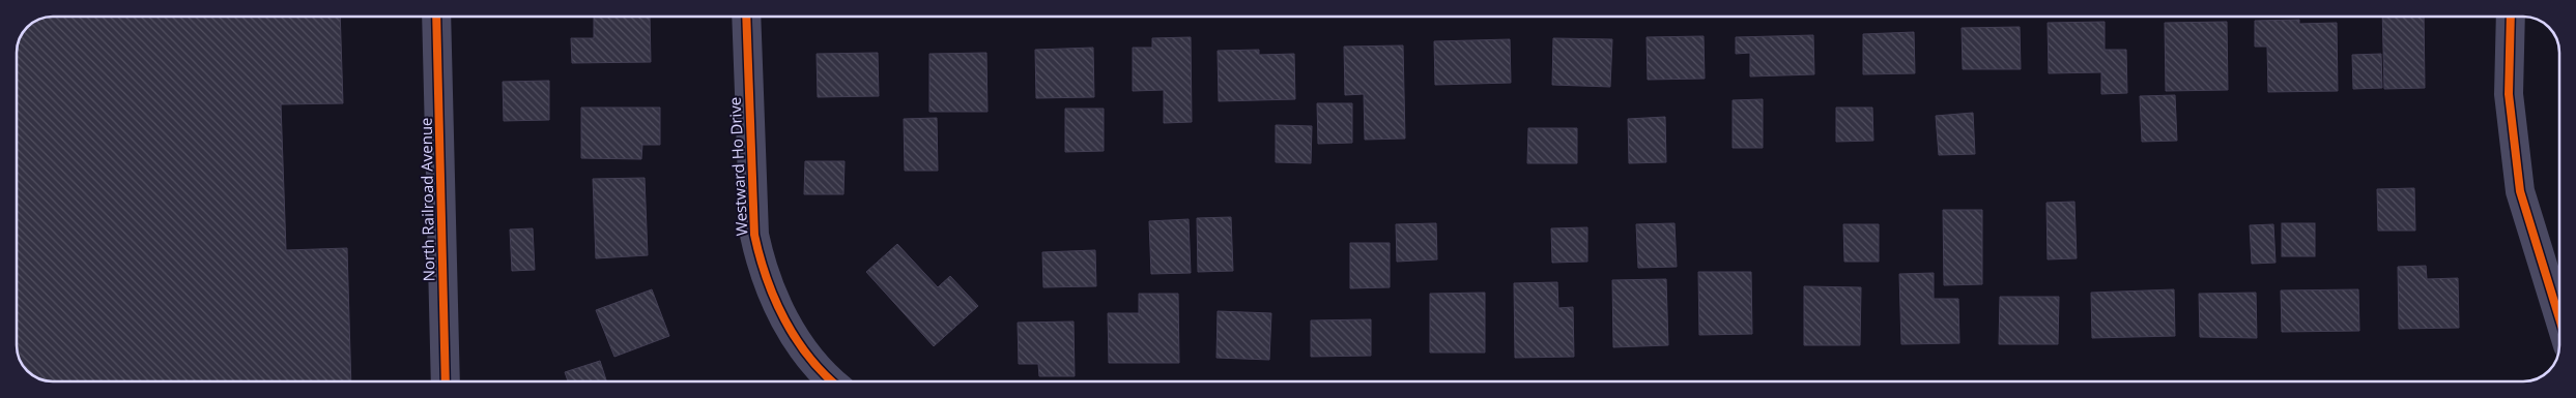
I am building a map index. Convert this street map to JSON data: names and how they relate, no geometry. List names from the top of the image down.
{
  "streets": {
    "street": ["Westward Ho Drive", "North Railroad Avenue"]
  }
}
